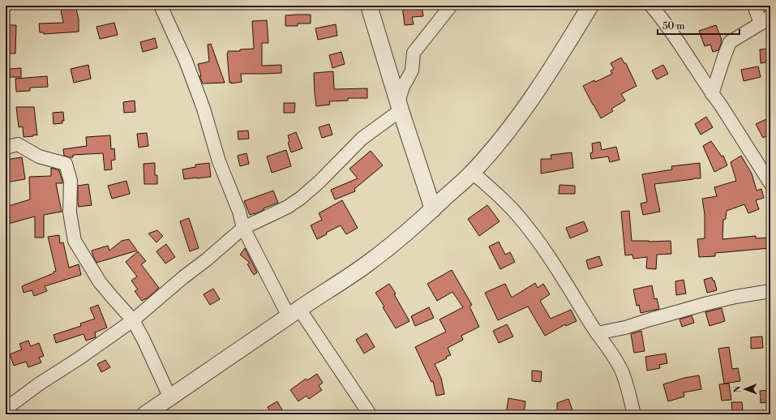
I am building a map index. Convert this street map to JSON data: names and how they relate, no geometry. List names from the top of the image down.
{
  "scale_bar": "50 m",
  "north": "left"
}
